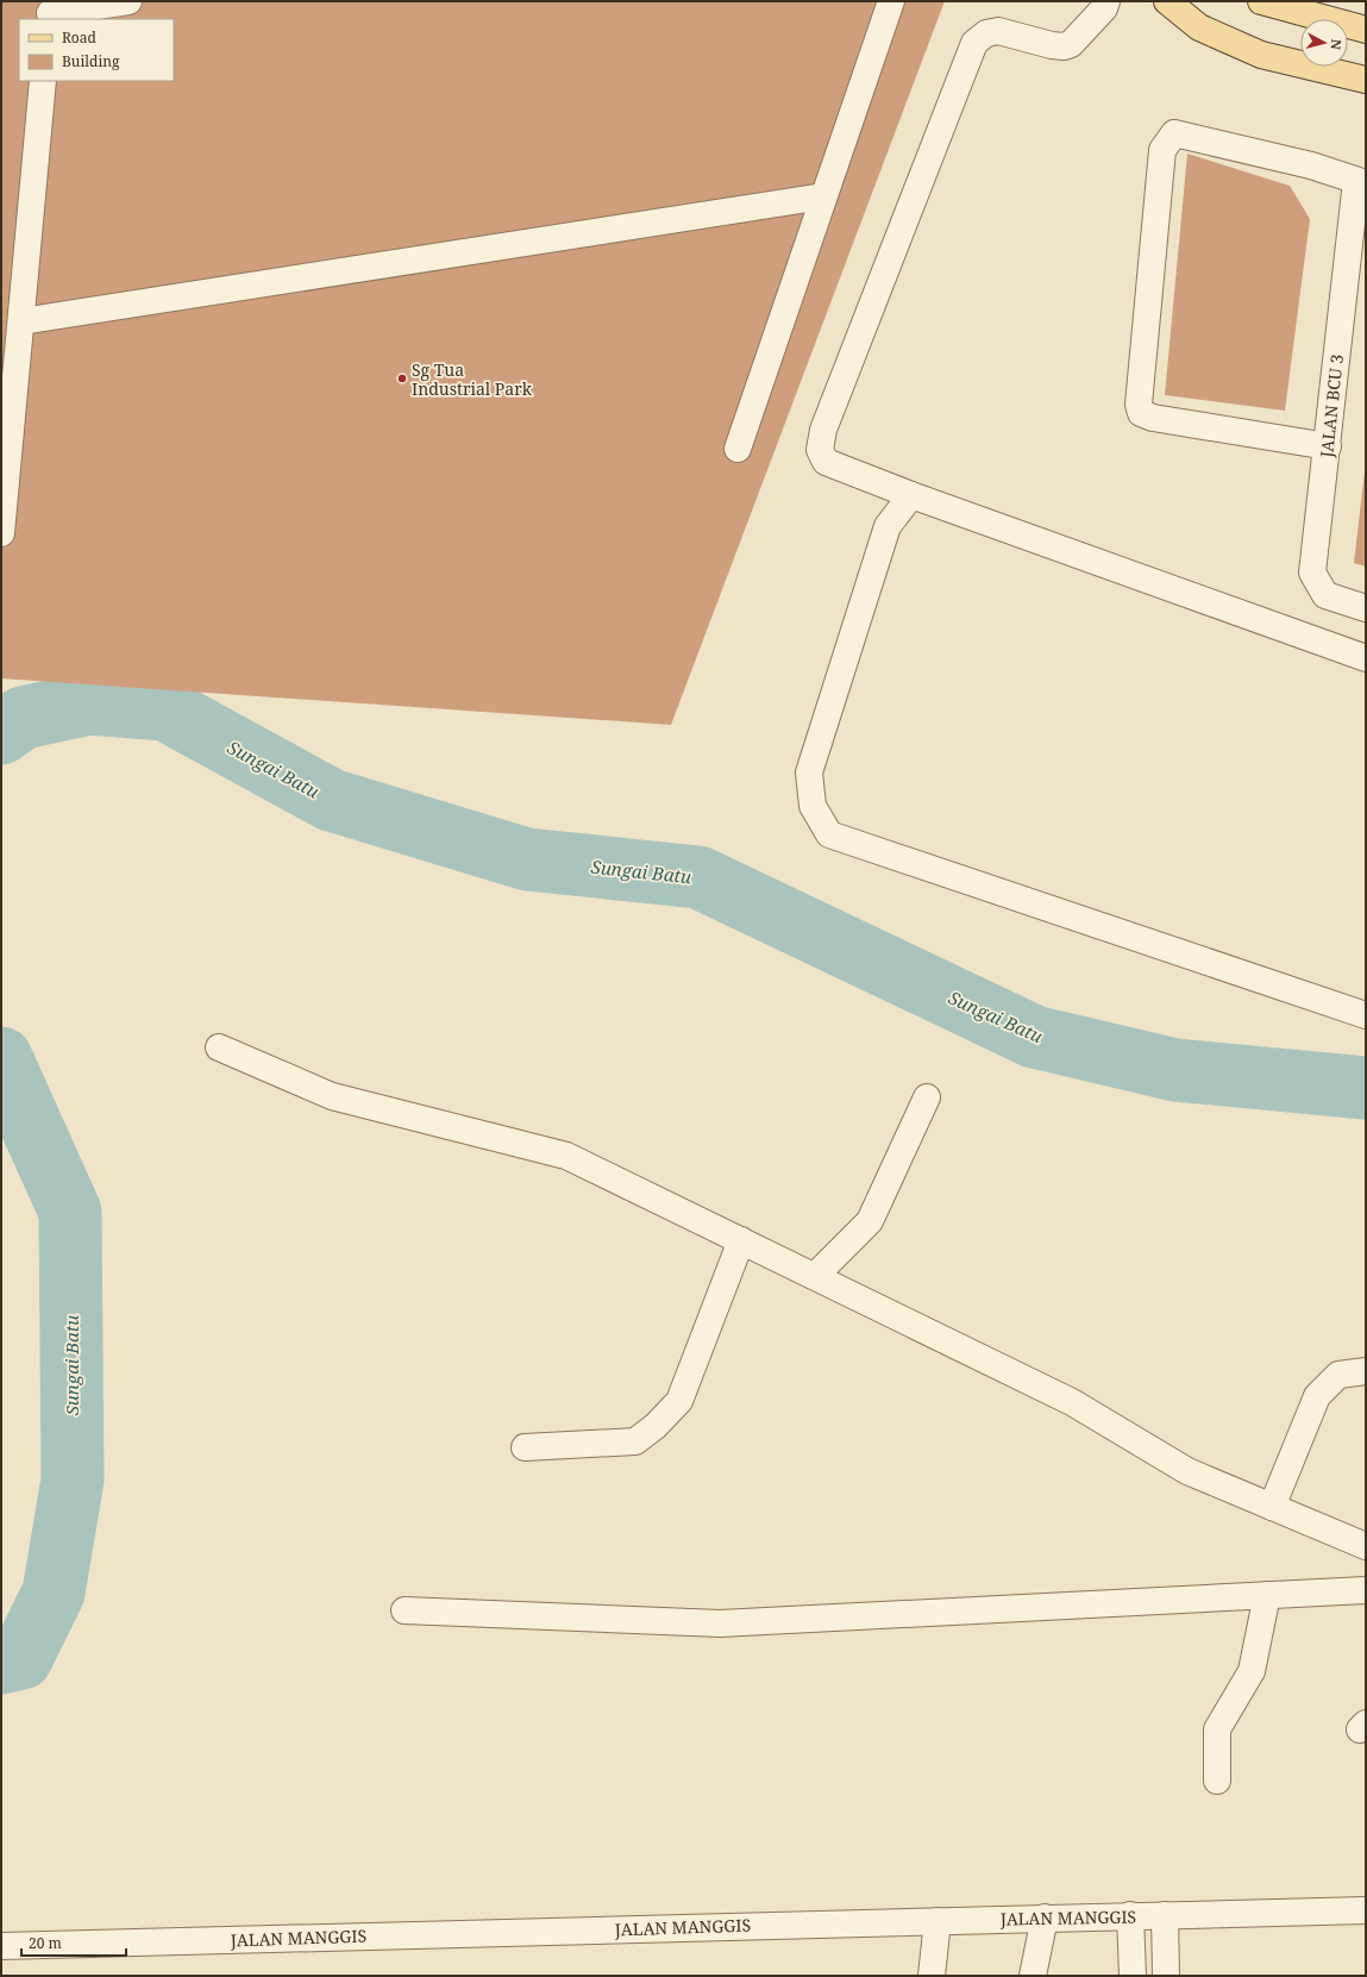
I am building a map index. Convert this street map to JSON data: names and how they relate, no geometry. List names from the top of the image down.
{
  "streets": {
    "street": ["JALAN BCU 3", "JALAN MANGGIS"]
  },
  "water": ["Sungai Batu"],
  "places": ["Sg Tua Industrial Park"],
  "legend": ["Road", "Building"],
  "scale_bar": "20 m",
  "north": "right"
}
